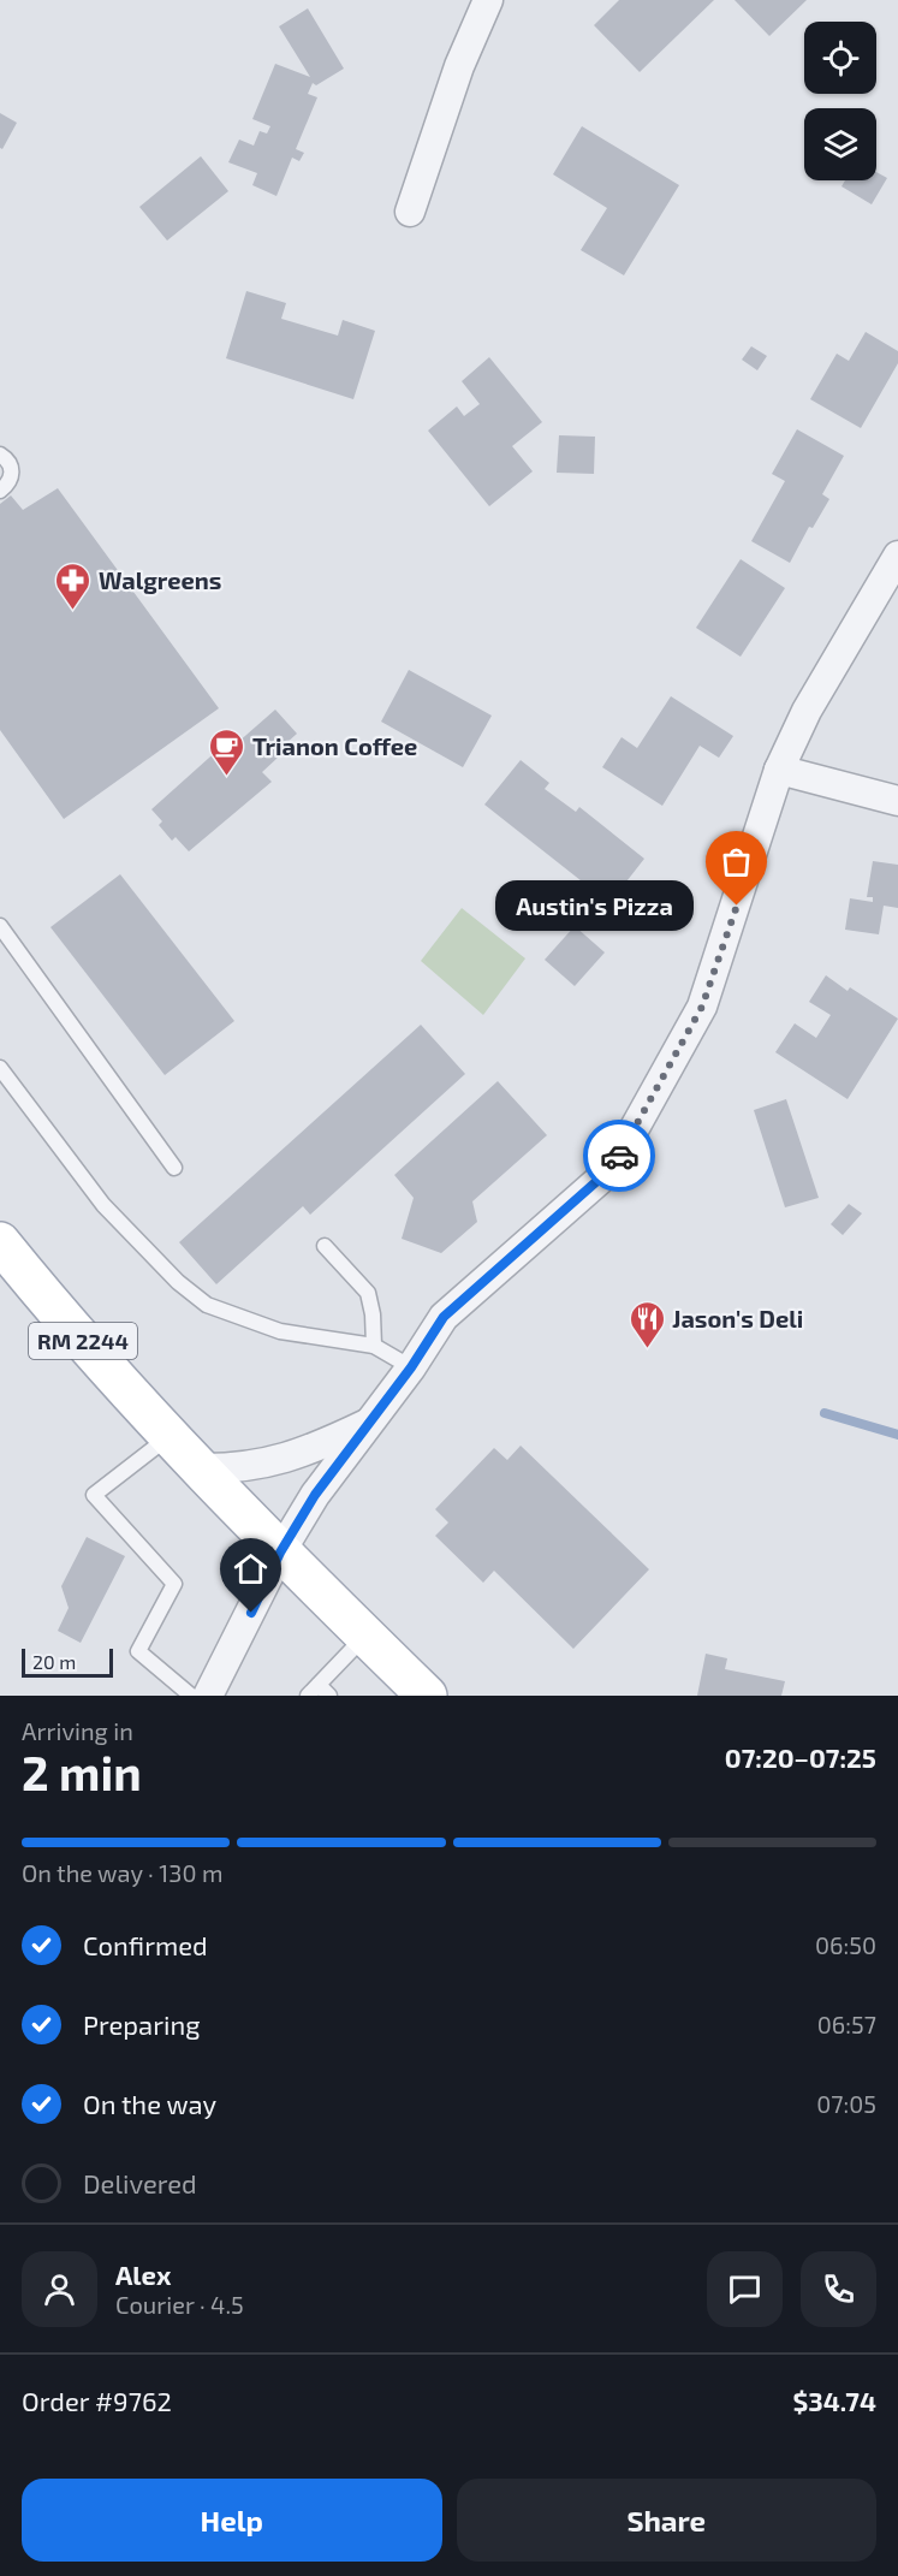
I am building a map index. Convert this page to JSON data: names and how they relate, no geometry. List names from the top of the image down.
{
  "streets": {
    "main road": ["RM 2244"]
  },
  "places": {
    "pharmacy": ["Walgreens"],
    "cafe": ["Trianon Coffee"],
    "other": ["Austin's Pizza"],
    "restaurant": ["Jason's Deli"]
  },
  "scale_bar": "20 m",
  "page": {
    "bubble": "Austin's Pizza",
    "scale": "20 m",
    "heading": ["2 min", "Arriving in", "07:20–07:25"],
    "panel": [
      "Alex",
      "Courier · 4.5",
      "Order #9762",
      "$34.74"
    ],
    "bar": "On the way · 130 m",
    "list": [
      ["Confirmed", "06:50"],
      ["Preparing", "06:57"],
      ["On the way", "07:05"],
      "Delivered"
    ],
    "buttons": ["Help", "Share"]
  }
}
